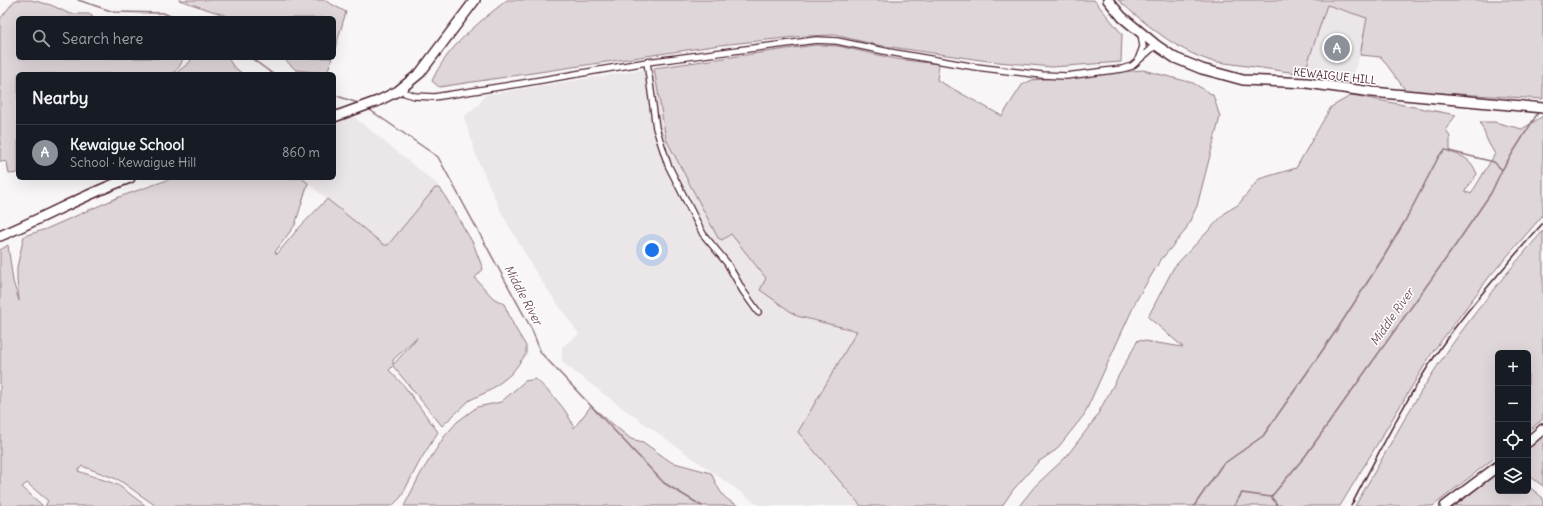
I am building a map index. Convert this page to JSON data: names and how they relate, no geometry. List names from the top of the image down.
{
  "streets": {
    "main road": ["KEWAIGUE HILL"]
  },
  "water": ["Middle River"],
  "page": {
    "search": "Search here",
    "pins": "A",
    "heading": "Nearby",
    "list": [
      {
        "mark": "A",
        "name": "Kewaigue School",
        "note": "School · Kewaigue Hill",
        "value": "860 m"
      }
    ],
    "map_buttons": ["+", "−"]
  }
}
